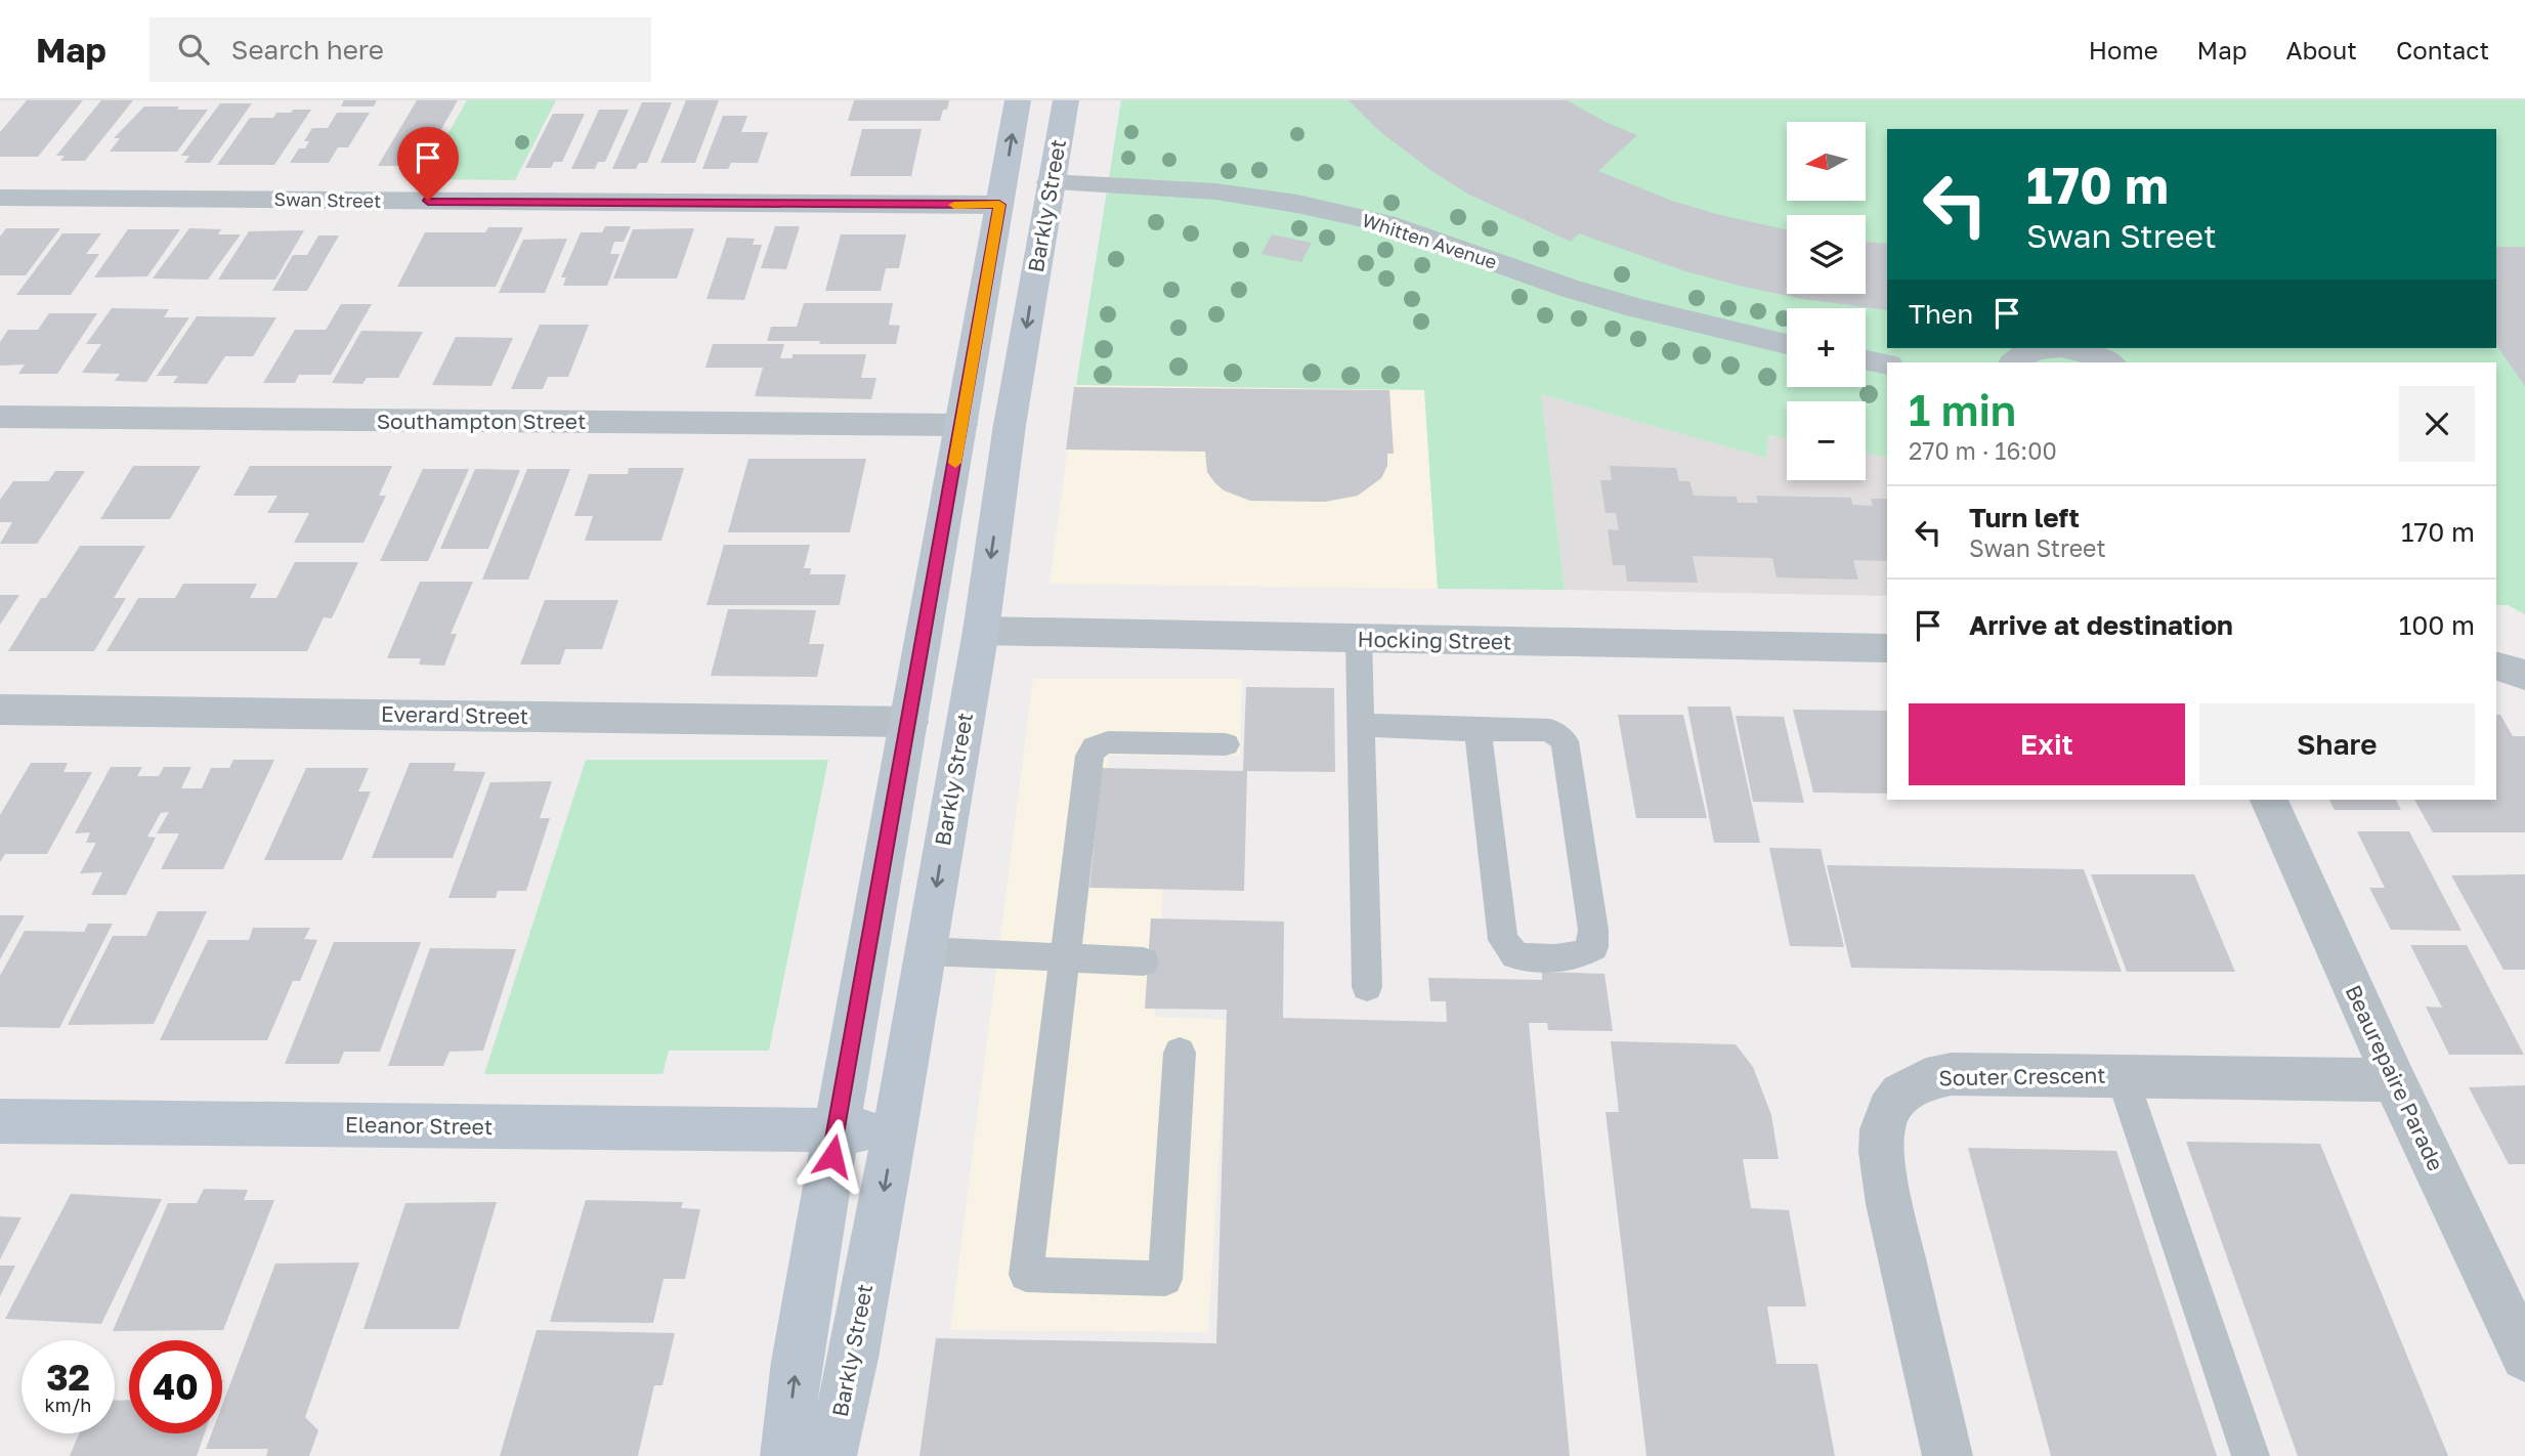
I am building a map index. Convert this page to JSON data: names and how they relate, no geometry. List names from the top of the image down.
{
  "streets": {
    "street": [
      "Swan Street",
      "Barkly Street",
      "Whitten Avenue",
      "Southampton Street",
      "Hocking Street",
      "Everard Street",
      "Souter Crescent",
      "Beaurepaire Parade",
      "Eleanor Street"
    ]
  },
  "crossings": [
    ["Barkly Street", "Whitten Avenue"],
    ["Barkly Street", "Hocking Street"],
    ["Barkly Street", "Eleanor Street"],
    ["Souter Crescent", "Beaurepaire Parade"]
  ],
  "north": "left",
  "page": {
    "header": "Map",
    "search": "Search here",
    "nav": [
      "Home",
      "Map",
      "About",
      "Contact"
    ],
    "map_buttons": ["+", "−"],
    "turn": ["170 m", "Swan Street"],
    "then": "Then",
    "heading": ["1 min", "270 m · 16:00"],
    "list": [
      {
        "name": "Turn left",
        "note": "Swan Street",
        "value": "170 m"
      },
      {
        "name": "Arrive at destination",
        "value": "100 m"
      }
    ],
    "buttons": ["Exit", "Share"],
    "speed": "32 km/h",
    "limit": "40"
  }
}
